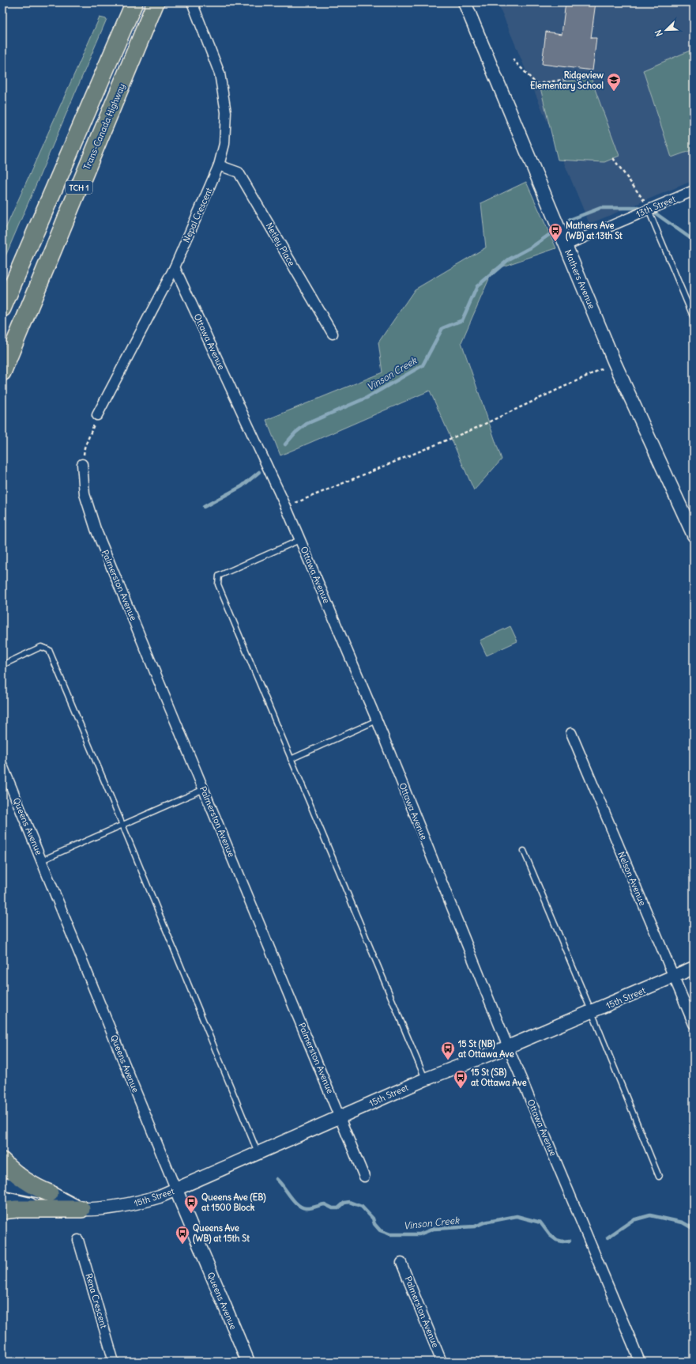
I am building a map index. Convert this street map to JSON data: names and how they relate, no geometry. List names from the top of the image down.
{
  "streets": {
    "highway": ["Trans-Canada Highway", "TCH 1"],
    "main road": ["Mathers Avenue", "Queens Avenue", "15th Street"],
    "street": [
      "13th Street",
      "Nepal Crescent",
      "Netley Place",
      "Ottawa Avenue",
      "Palmerston Avenue",
      "Nelson Avenue",
      "Rena Crescent"
    ]
  },
  "crossings": [
    ["13th Street", "Mathers Avenue"],
    ["Nepal Crescent", "Netley Place"],
    ["Nepal Crescent", "Ottawa Avenue"],
    ["Ottawa Avenue", "15th Street"],
    ["Palmerston Avenue", "15th Street"],
    ["Queens Avenue", "15th Street"],
    ["Nelson Avenue", "15th Street"]
  ],
  "water": ["Vinson Creek"],
  "places": {
    "school or university": ["Ridgeview Elementary School"],
    "bus stop": [
      "Mathers Ave (WB) at 13th St",
      "15 St (NB) at Ottawa Ave",
      "15 St (SB) at Ottawa Ave",
      "Queens Ave (EB) at 1500 Block",
      "Queens Ave (WB) at 15th St"
    ]
  },
  "north": "bottom left"
}
